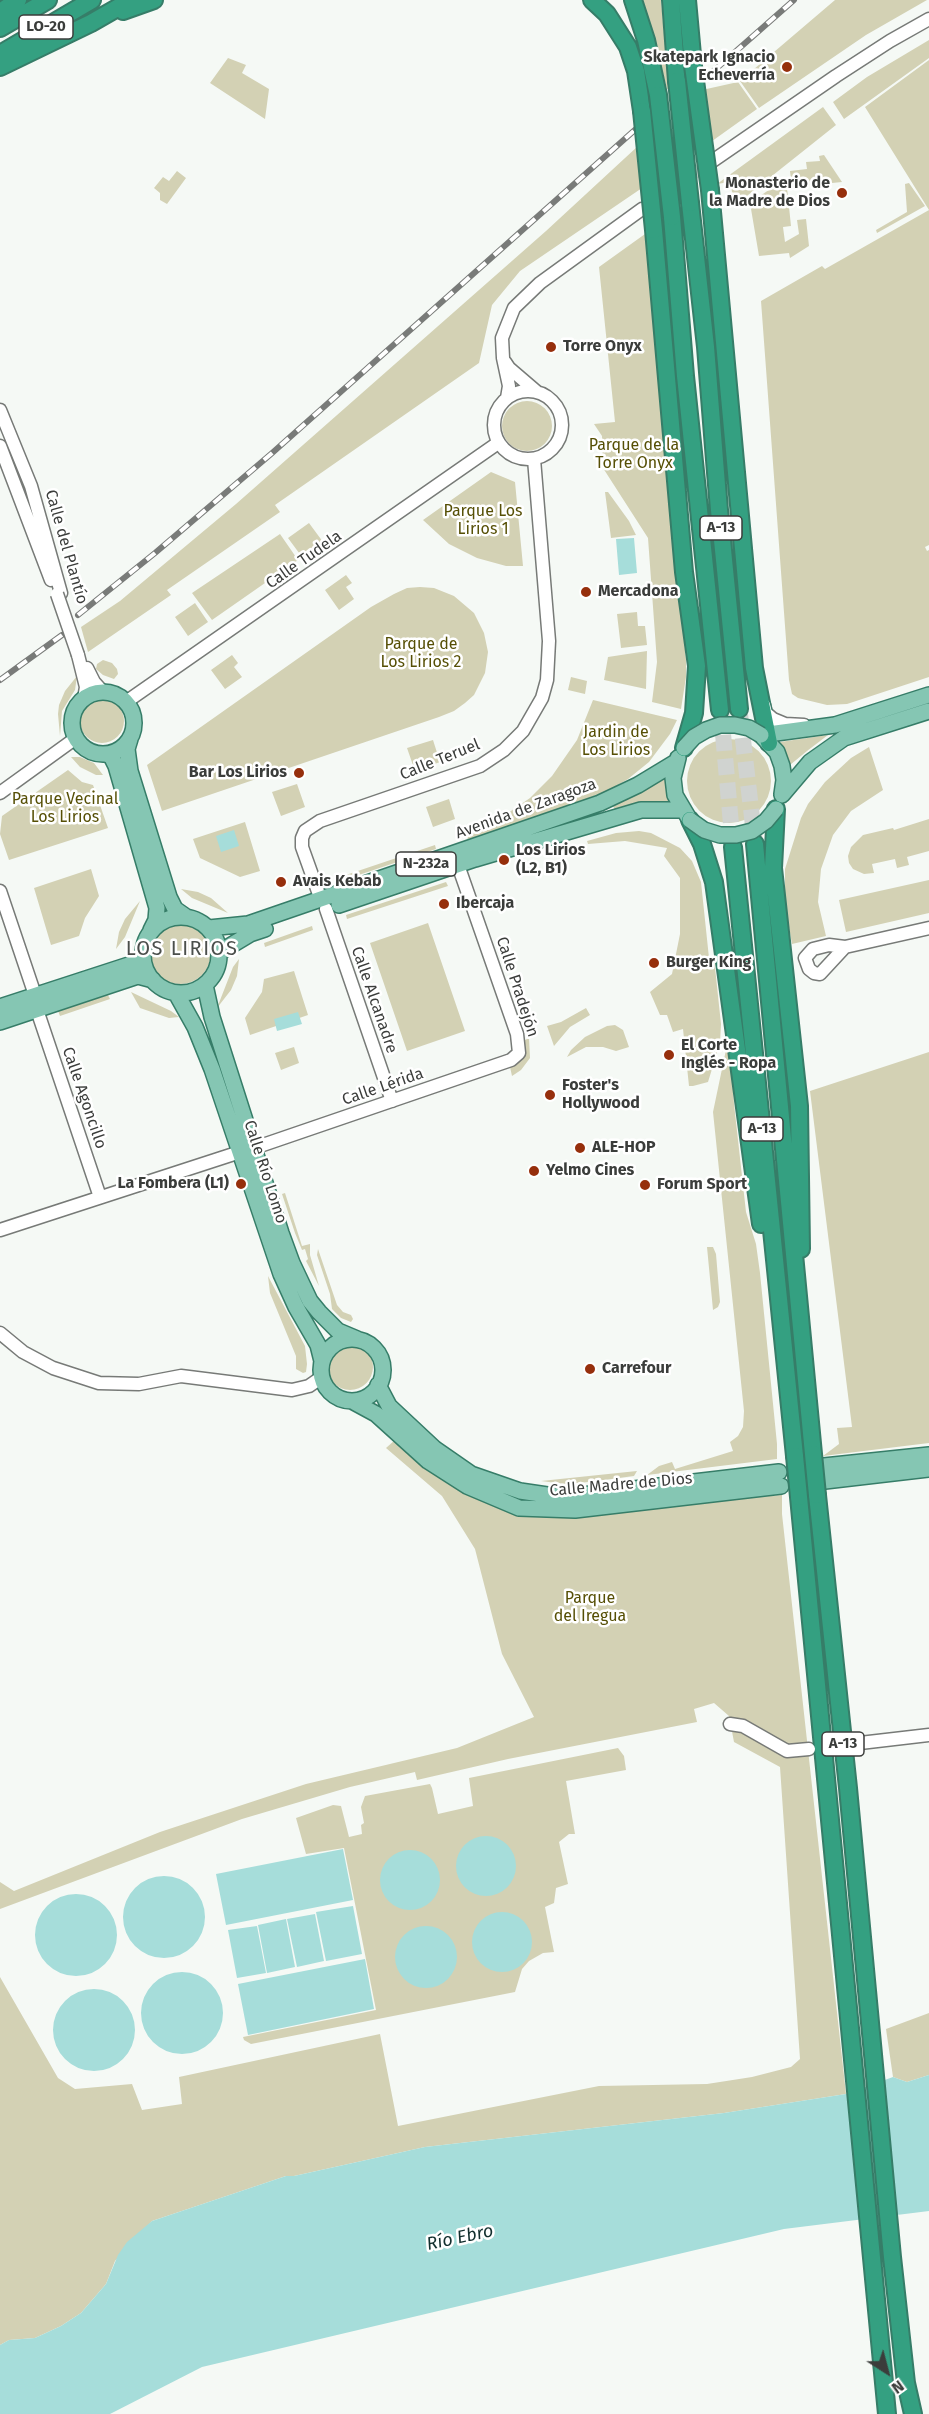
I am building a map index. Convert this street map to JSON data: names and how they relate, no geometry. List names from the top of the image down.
{
  "streets": {
    "highway": ["LO-20", "A-13"],
    "main road": [
      "Avenida de Zaragoza",
      "N-232a",
      "Calle Río Lomo",
      "Calle Madre de Dios"
    ],
    "street": [
      "Calle del Plantío",
      "Calle Tudela",
      "Calle Teruel",
      "Calle Pradejón",
      "Calle Alcanadre",
      "Calle Lérida",
      "Calle Agoncillo"
    ]
  },
  "crossings": [
    ["Calle del Plantío", "Calle Tudela"],
    ["Calle Tudela", "Calle Teruel"],
    ["Calle Teruel", "Avenida de Zaragoza"],
    ["Calle Teruel", "Calle Alcanadre"],
    ["Avenida de Zaragoza", "N-232a"],
    ["Avenida de Zaragoza", "Calle Pradejón"],
    ["Avenida de Zaragoza", "Calle Alcanadre"],
    ["Avenida de Zaragoza", "Calle Río Lomo"],
    ["Calle Pradejón", "Calle Lérida"],
    ["Calle Alcanadre", "Calle Lérida"],
    ["Calle Lérida", "Calle Agoncillo"],
    ["Calle Lérida", "Calle Río Lomo"],
    ["Calle Río Lomo", "Calle Madre de Dios"]
  ],
  "districts": ["LOS LIRIOS"],
  "water": ["Río Ebro"],
  "parks": [
    "Parque de la Torre Onyx",
    "Parque Los Lirios 1",
    "Parque de Los Lirios 2",
    "Jardin de Los Lirios",
    "Parque Vecinal Los Lirios",
    "Parque del Iregua"
  ],
  "places": [
    "Skatepark Ignacio Echeverría",
    "Monasterio de la Madre de Dios",
    "Torre Onyx",
    "Mercadona",
    "Bar Los Lirios",
    "Los Lirios (L2, B1)",
    "Avais Kebab",
    "Ibercaja",
    "Burger King",
    "El Corte Inglés - Ropa",
    "Foster's Hollywood",
    "ALE-HOP",
    "Yelmo Cines",
    "La Fombera (L1)",
    "Forum Sport",
    "Carrefour"
  ],
  "north": "bottom right"
}
